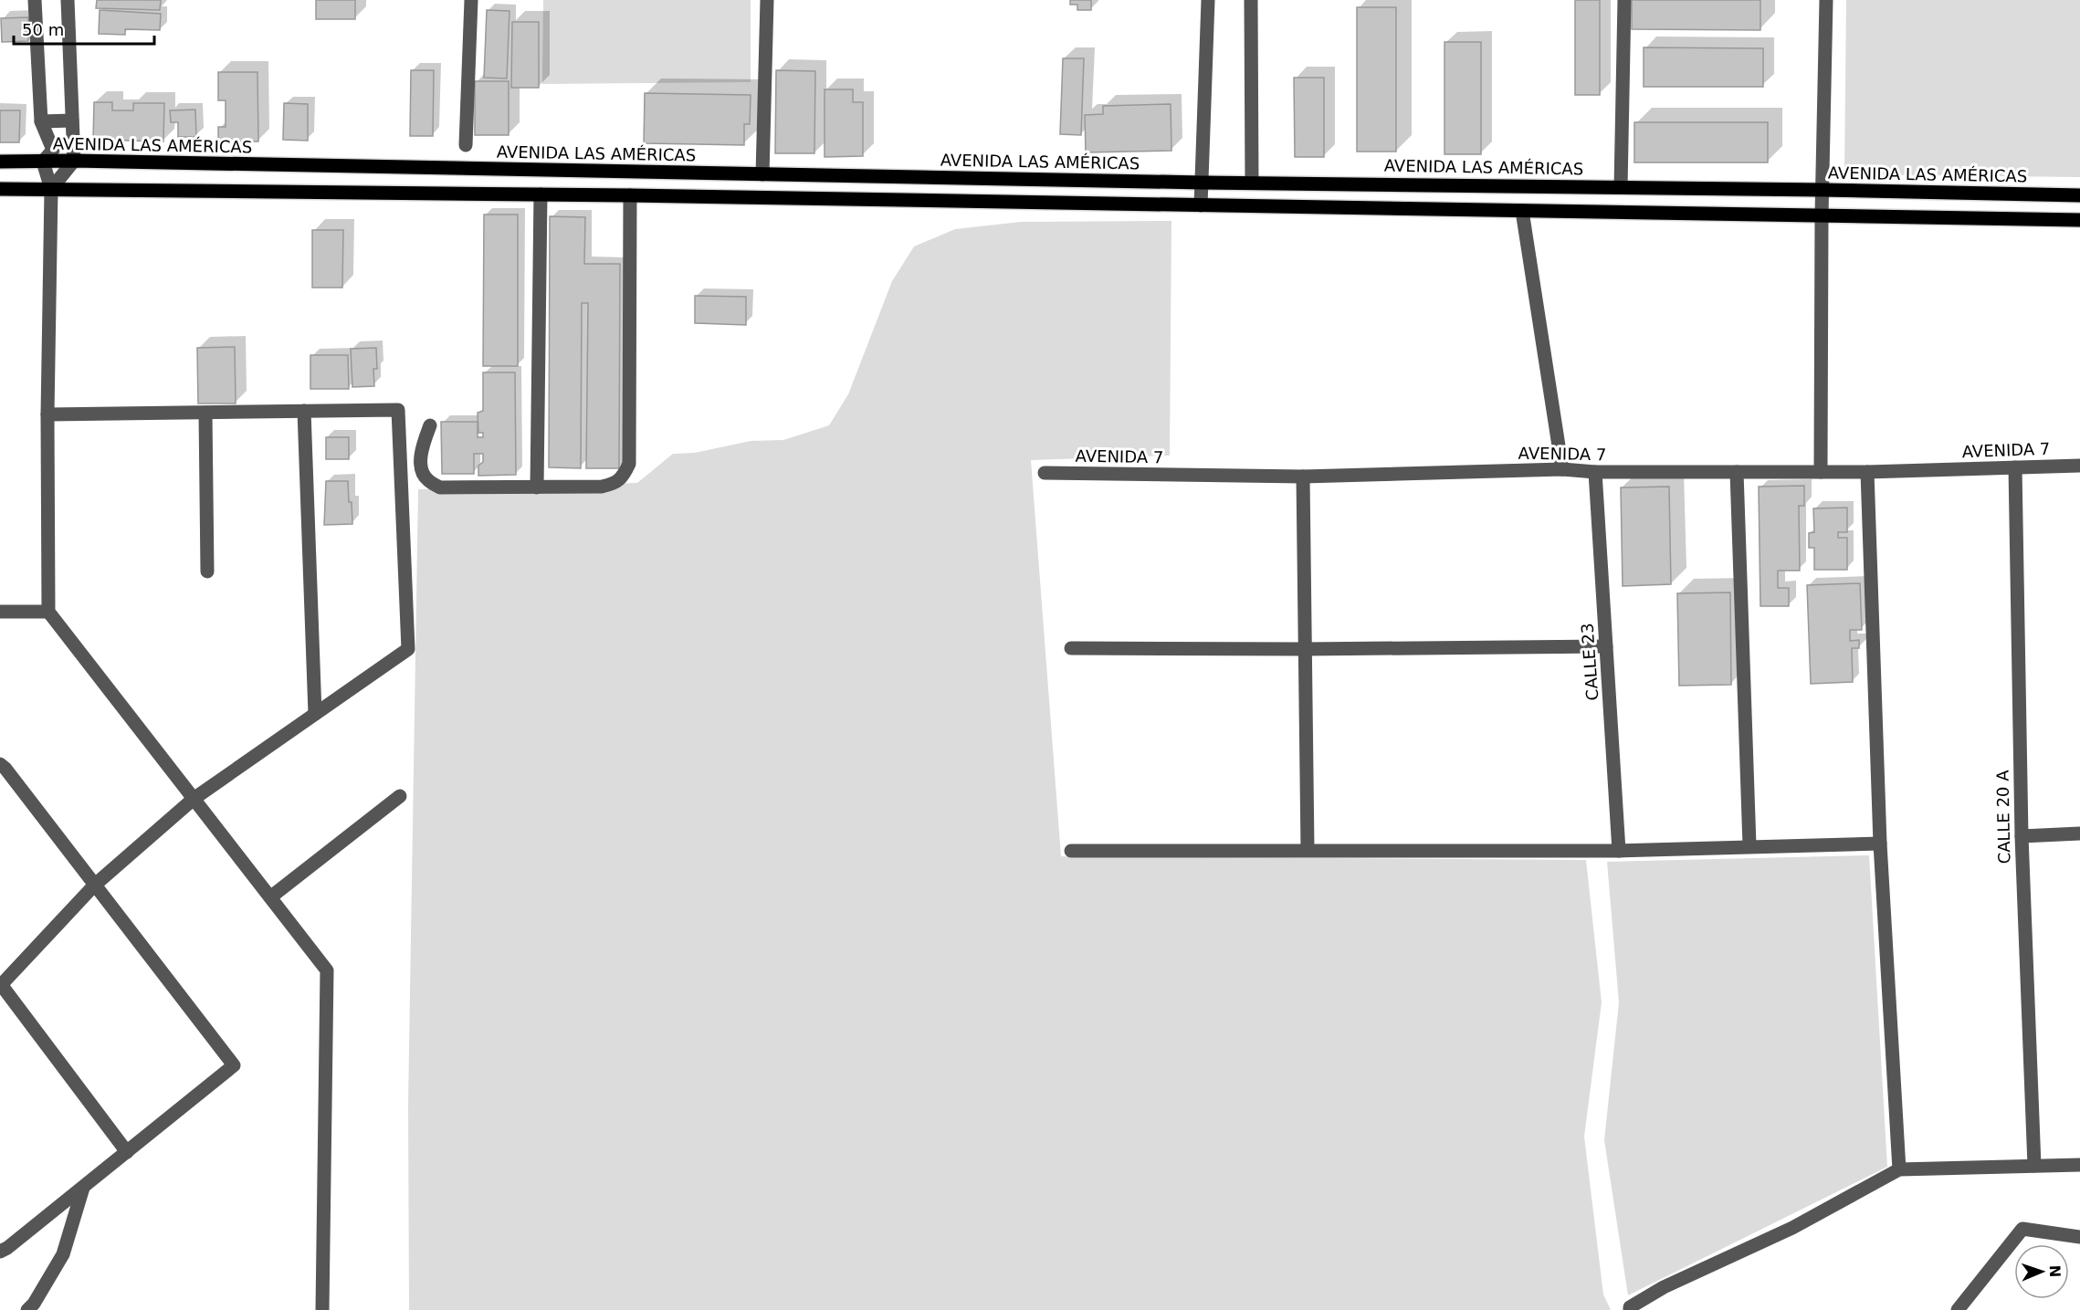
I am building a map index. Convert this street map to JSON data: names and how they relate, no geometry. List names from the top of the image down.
{
  "streets": {
    "main road": ["AVENIDA LAS AMÉRICAS"],
    "street": ["AVENIDA 7", "CALLE 23", "CALLE 20 A"]
  },
  "crossings": [
    ["AVENIDA 7", "CALLE 23"],
    ["AVENIDA 7", "CALLE 20 A"]
  ],
  "scale_bar": "50 m",
  "north": "right"
}
